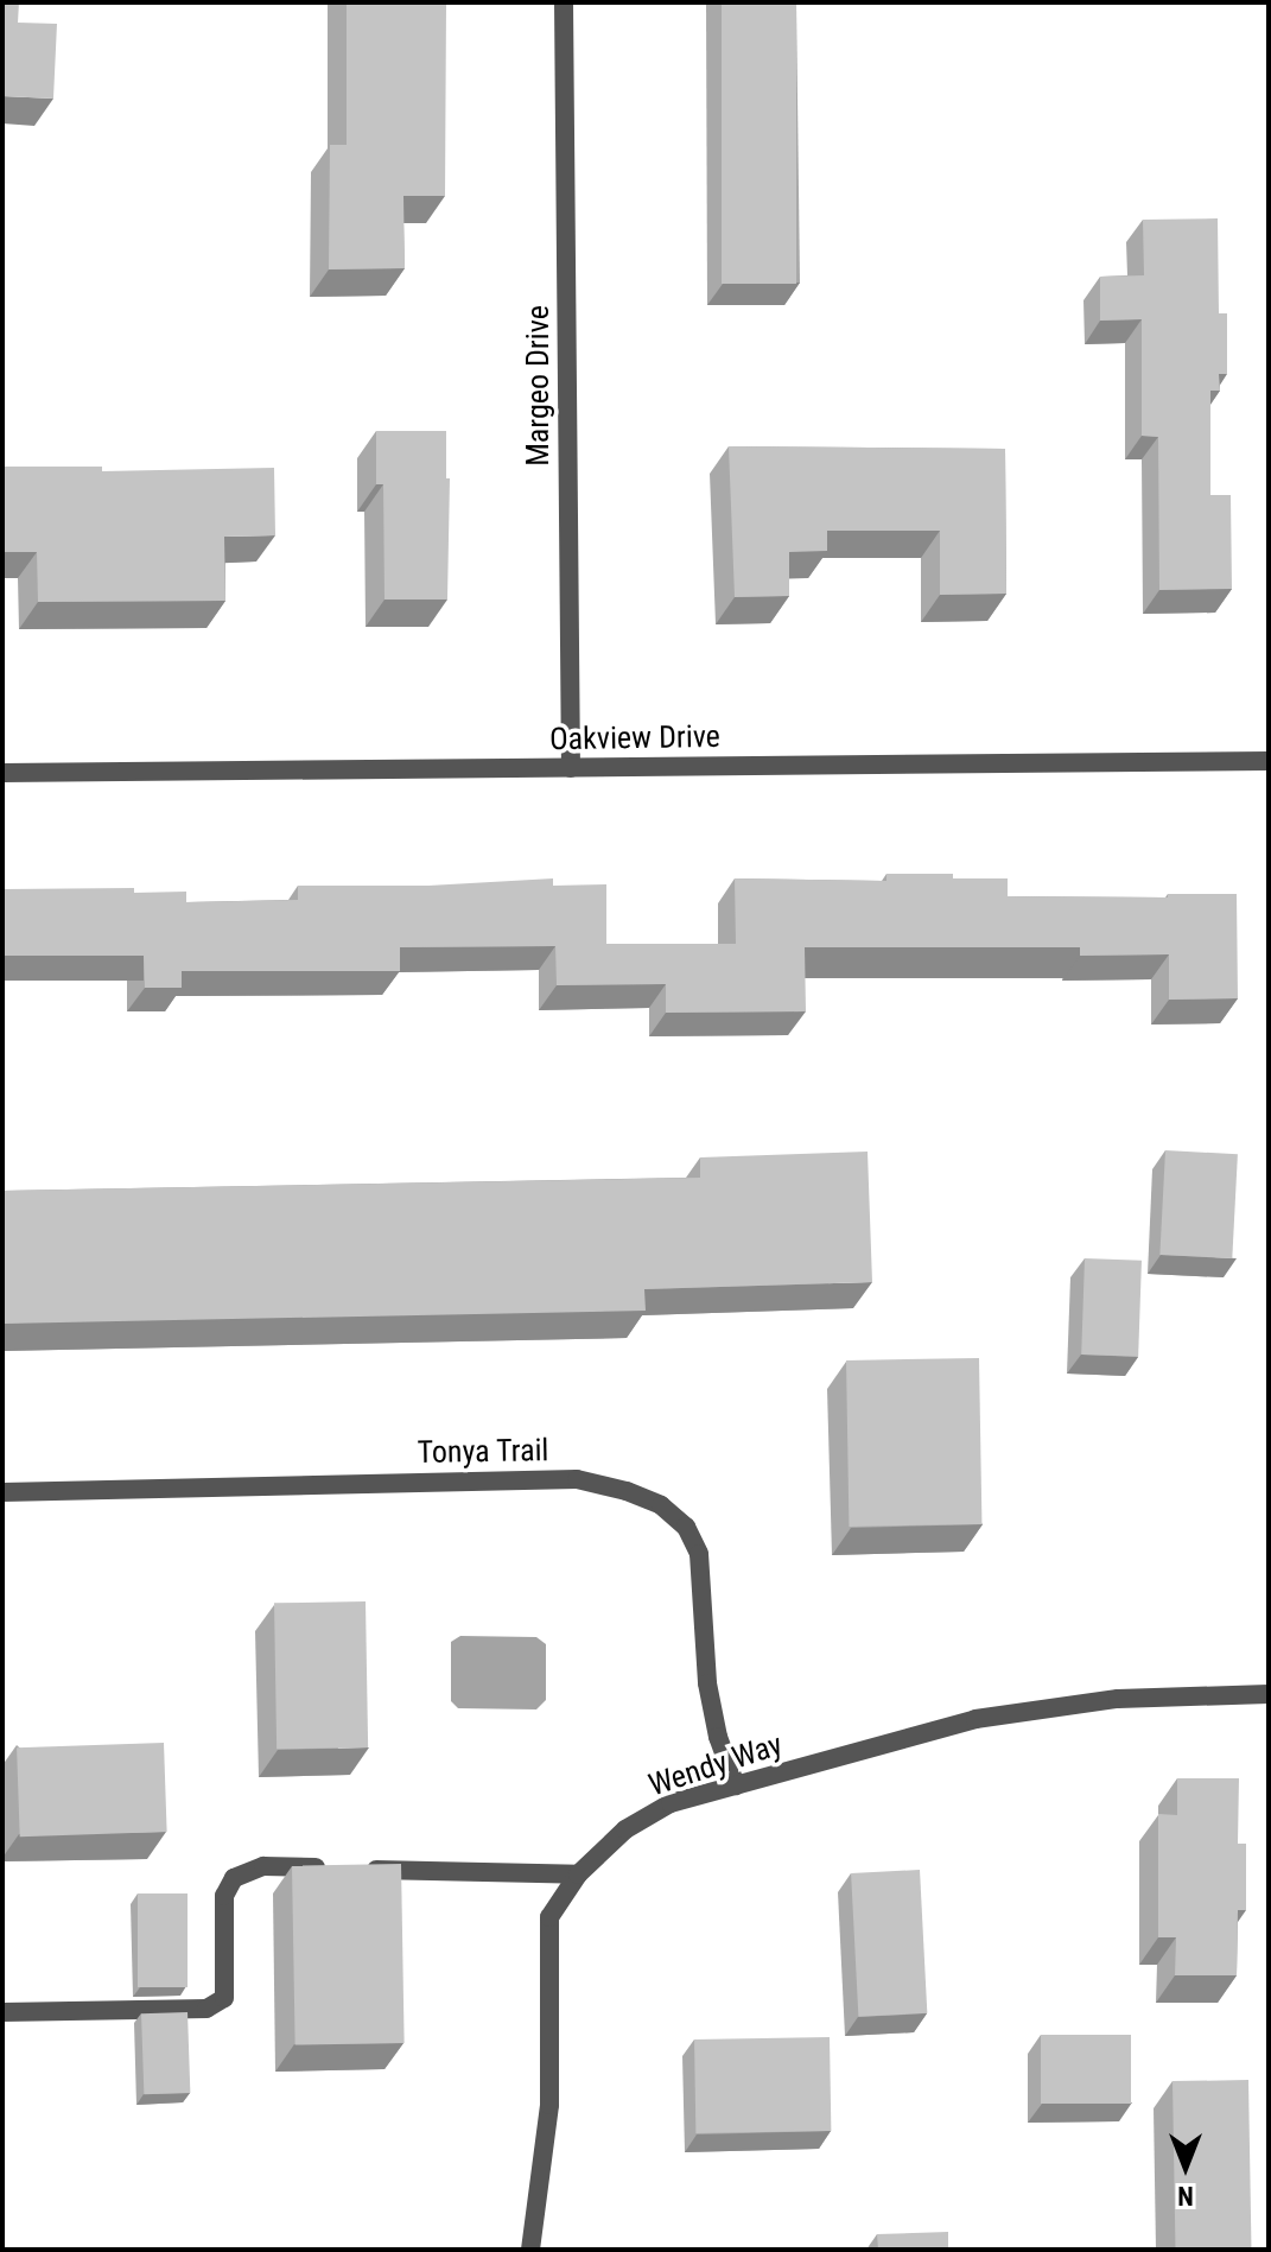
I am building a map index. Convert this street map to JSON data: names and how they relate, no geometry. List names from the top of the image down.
{
  "streets": {
    "street": [
      "Margeo Drive",
      "Oakview Drive",
      "Tonya Trail",
      "Wendy Way"
    ]
  },
  "crossings": [
    ["Margeo Drive", "Oakview Drive"],
    ["Tonya Trail", "Wendy Way"]
  ],
  "north": "bottom"
}
